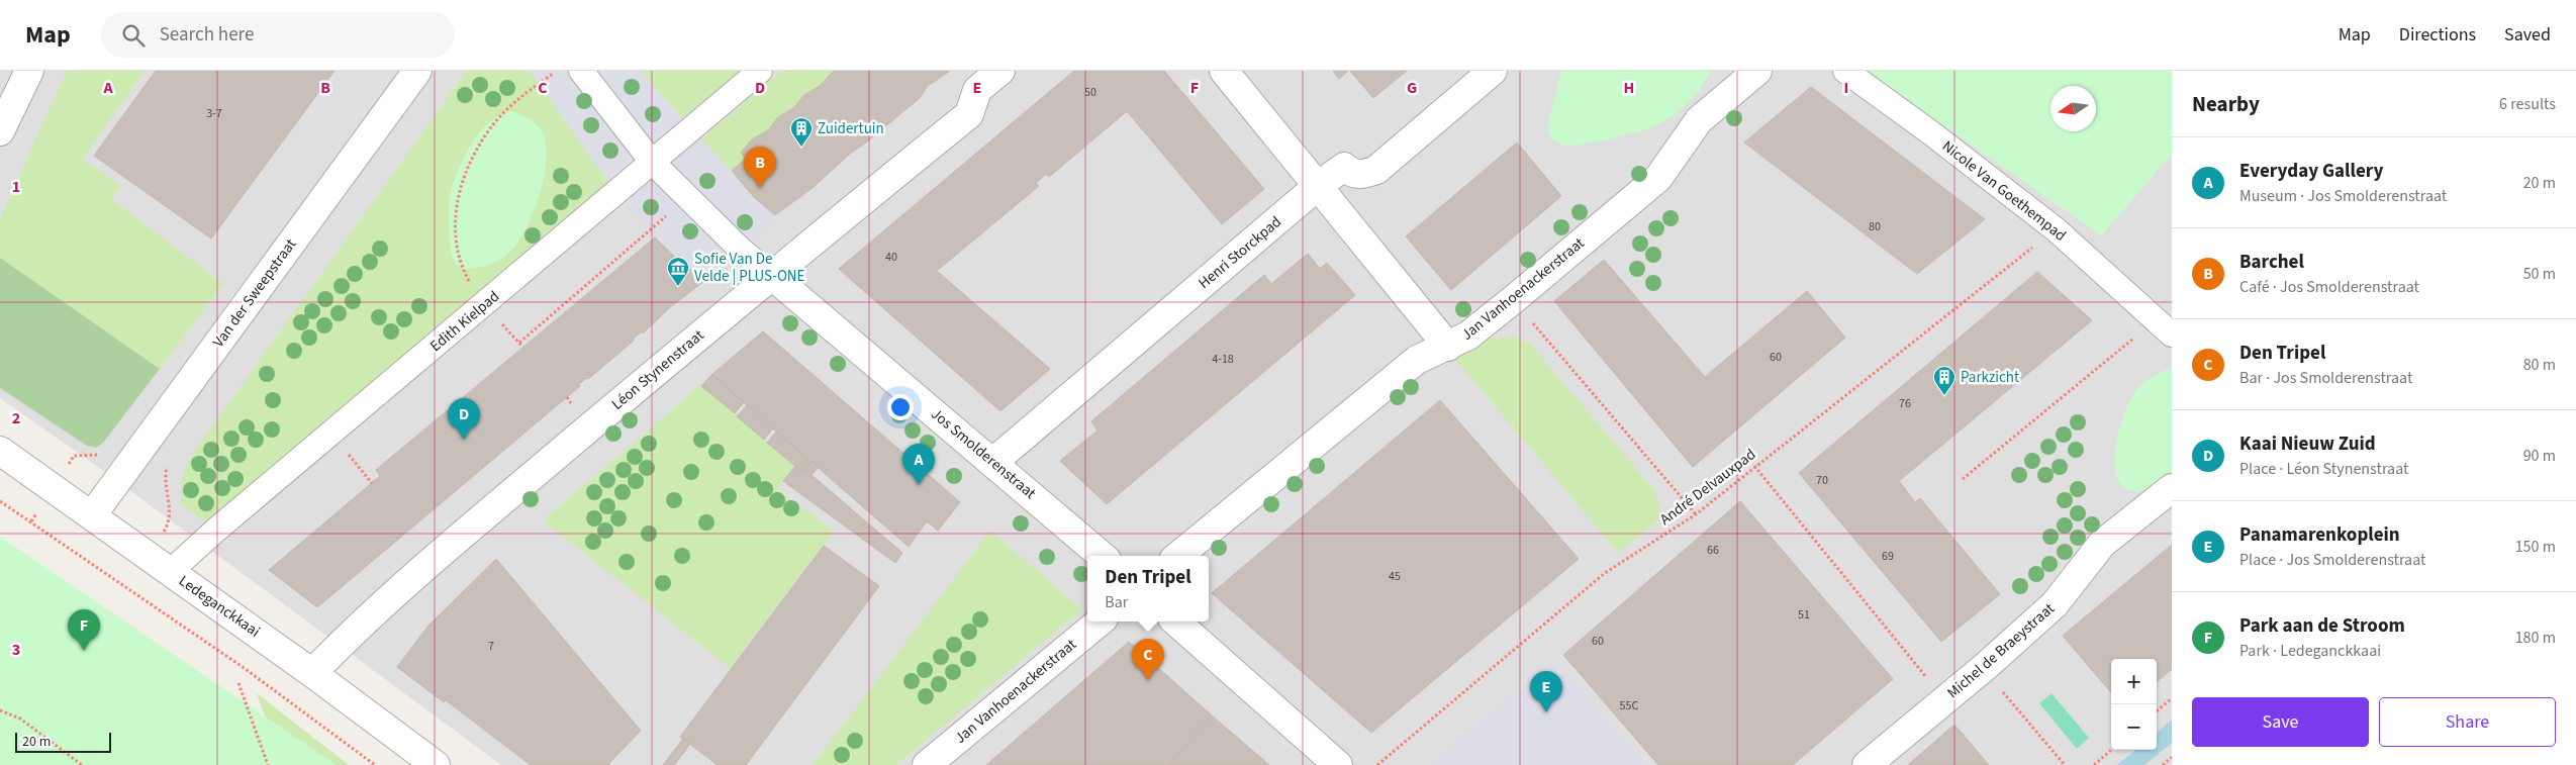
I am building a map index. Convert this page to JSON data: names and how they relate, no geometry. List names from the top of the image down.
{
  "streets": {
    "street": [
      "Nicole Van Goethempad",
      "Henri Storckpad",
      "Jan Vanhoenackerstraat",
      "Van der Sweepstraat",
      "Edith Kielpad",
      "Léon Stynenstraat",
      "Jos Smolderenstraat",
      "Ledeganckkaai",
      "Michel de Braeystraat"
    ],
    "path": ["André Delvauxpad"]
  },
  "crossings": [
    ["Nicole Van Goethempad", "André Delvauxpad"],
    ["Henri Storckpad", "Jos Smolderenstraat"],
    ["Van der Sweepstraat", "Ledeganckkaai"],
    ["Edith Kielpad", "Jos Smolderenstraat"],
    ["Edith Kielpad", "Ledeganckkaai"],
    ["Léon Stynenstraat", "Jos Smolderenstraat"],
    ["Léon Stynenstraat", "Ledeganckkaai"]
  ],
  "places": {
    "building": ["Zuidertuin", "Parkzicht"],
    "museum": ["Sofie Van De Velde | PLUS-ONE"]
  },
  "house_numbers": [
    "50",
    "3-7",
    "80",
    "40",
    "60",
    "4-18",
    "76",
    "70",
    "66",
    "69",
    "45",
    "51",
    "60",
    "7",
    "55C"
  ],
  "scale_bar": "20 m",
  "north": "left",
  "page": {
    "header": "Map",
    "search": "Search here",
    "nav": ["Map", "Directions", "Saved"],
    "heading": ["Nearby", "6 results"],
    "list": [
      {
        "mark": "A",
        "name": "Everyday Gallery",
        "note": "Museum · Jos Smolderenstraat",
        "value": "20 m"
      },
      {
        "mark": "B",
        "name": "Barchel",
        "note": "Café · Jos Smolderenstraat",
        "value": "50 m"
      },
      {
        "mark": "C",
        "name": "Den Tripel",
        "note": "Bar · Jos Smolderenstraat",
        "value": "80 m"
      },
      {
        "mark": "D",
        "name": "Kaai Nieuw Zuid",
        "note": "Place · Léon Stynenstraat",
        "value": "90 m"
      },
      {
        "mark": "E",
        "name": "Panamarenkoplein",
        "note": "Place · Jos Smolderenstraat",
        "value": "150 m"
      },
      {
        "mark": "F",
        "name": "Park aan de Stroom",
        "note": "Park · Ledeganckkaai",
        "value": "180 m"
      }
    ],
    "pins": [
      "B",
      "D",
      "A",
      "F",
      "C",
      "E"
    ],
    "popup": ["Den Tripel", "Bar"],
    "map_buttons": ["+", "−"],
    "buttons": ["Save", "Share"],
    "scale": "20 m"
  },
  "grid": {
    "columns": [
      "A",
      "B",
      "C",
      "D",
      "E",
      "F",
      "G",
      "H",
      "I"
    ],
    "rows": ["1", "2", "3"]
  }
}
